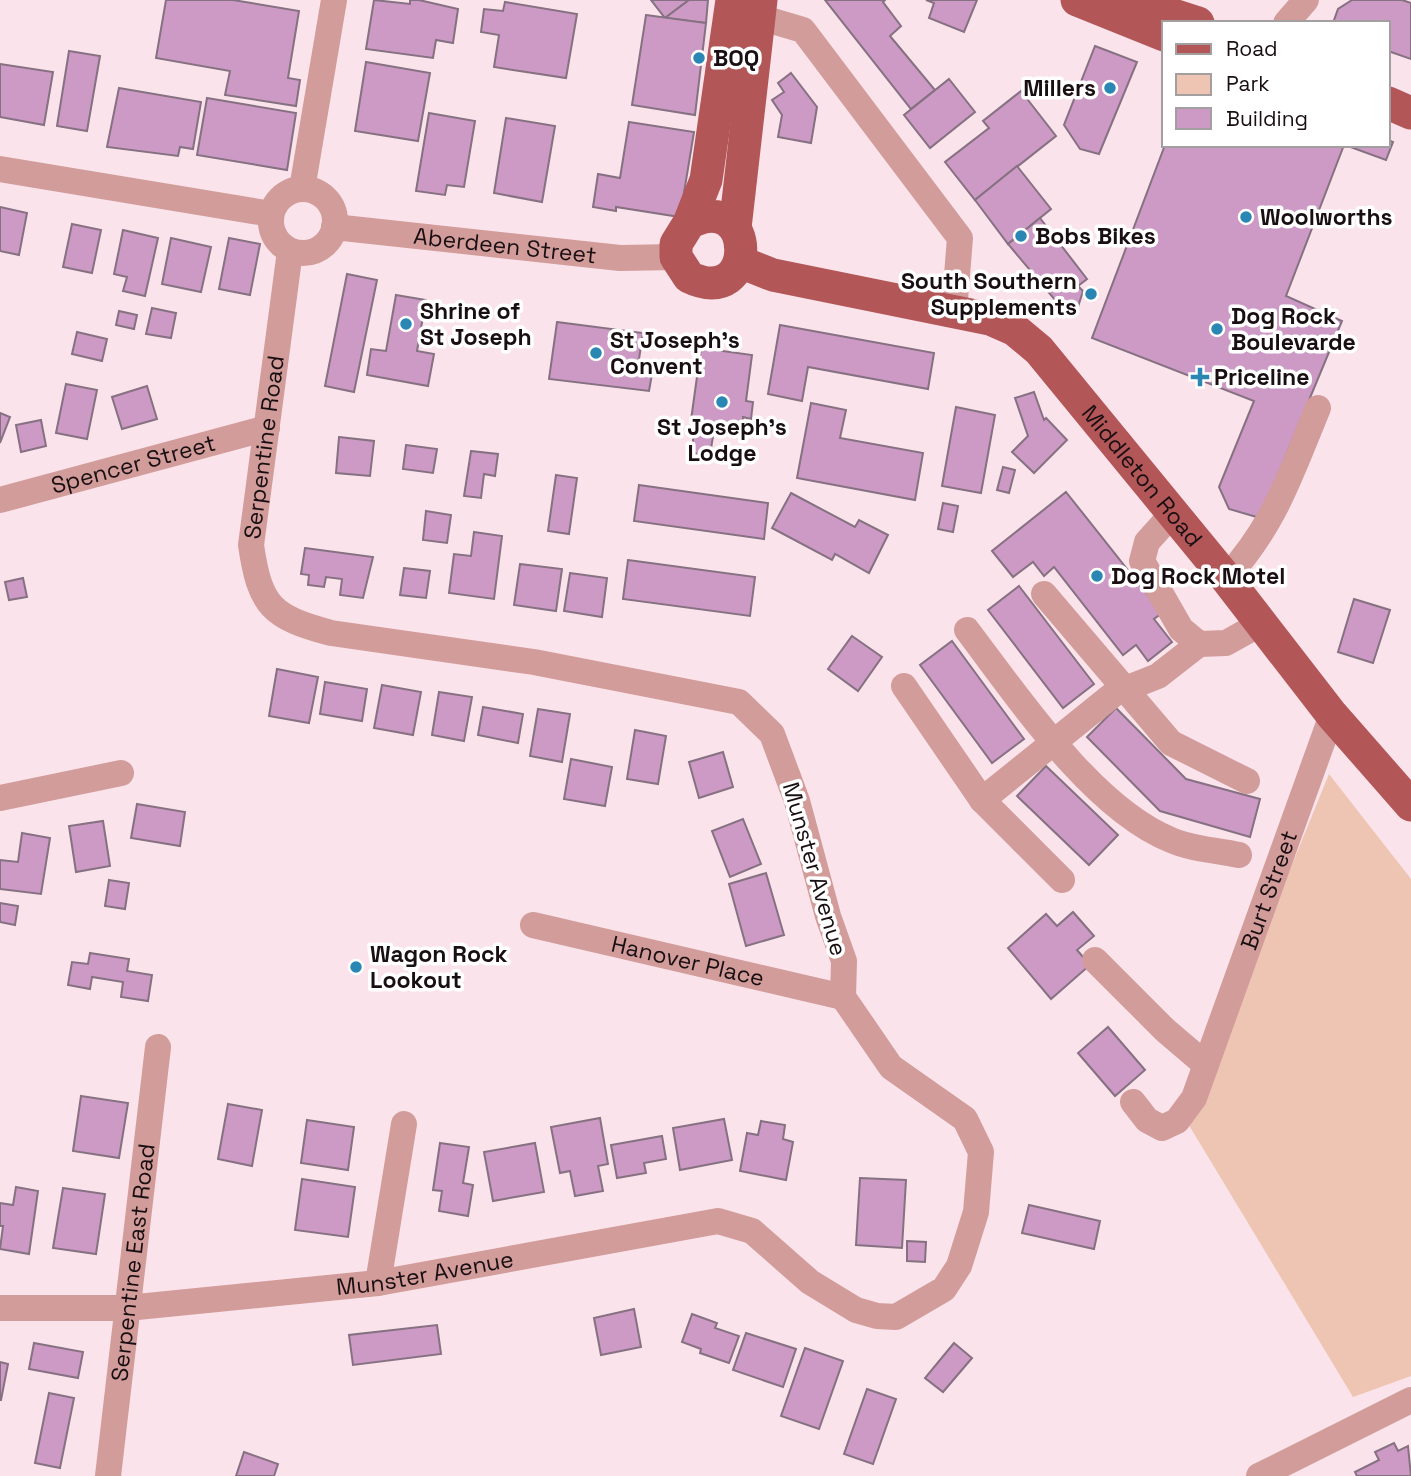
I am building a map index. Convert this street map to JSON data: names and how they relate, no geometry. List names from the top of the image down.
{
  "streets": {
    "main road": ["Middleton Road"],
    "street": [
      "Aberdeen Street",
      "Serpentine Road",
      "Spencer Street",
      "Munster Avenue",
      "Burt Street",
      "Hanover Place",
      "Serpentine East Road"
    ]
  },
  "crossings": [
    ["Aberdeen Street", "Serpentine Road"],
    ["Aberdeen Street", "Middleton Road"],
    ["Serpentine Road", "Spencer Street"],
    ["Serpentine Road", "Munster Avenue"],
    ["Middleton Road", "Burt Street"],
    ["Munster Avenue", "Hanover Place"],
    ["Munster Avenue", "Serpentine East Road"]
  ],
  "places": {
    "other": [
      "BOQ",
      "Millers",
      "Woolworths",
      "Bobs Bikes",
      "South Southern Supplements",
      "Shrine of St Joseph",
      "Dog Rock Boulevarde",
      "St Joseph's Convent",
      "St Joseph's Lodge",
      "Dog Rock Motel",
      "Wagon Rock Lookout"
    ],
    "health": ["Priceline"]
  },
  "legend": ["Road", "Park", "Building"]
}
